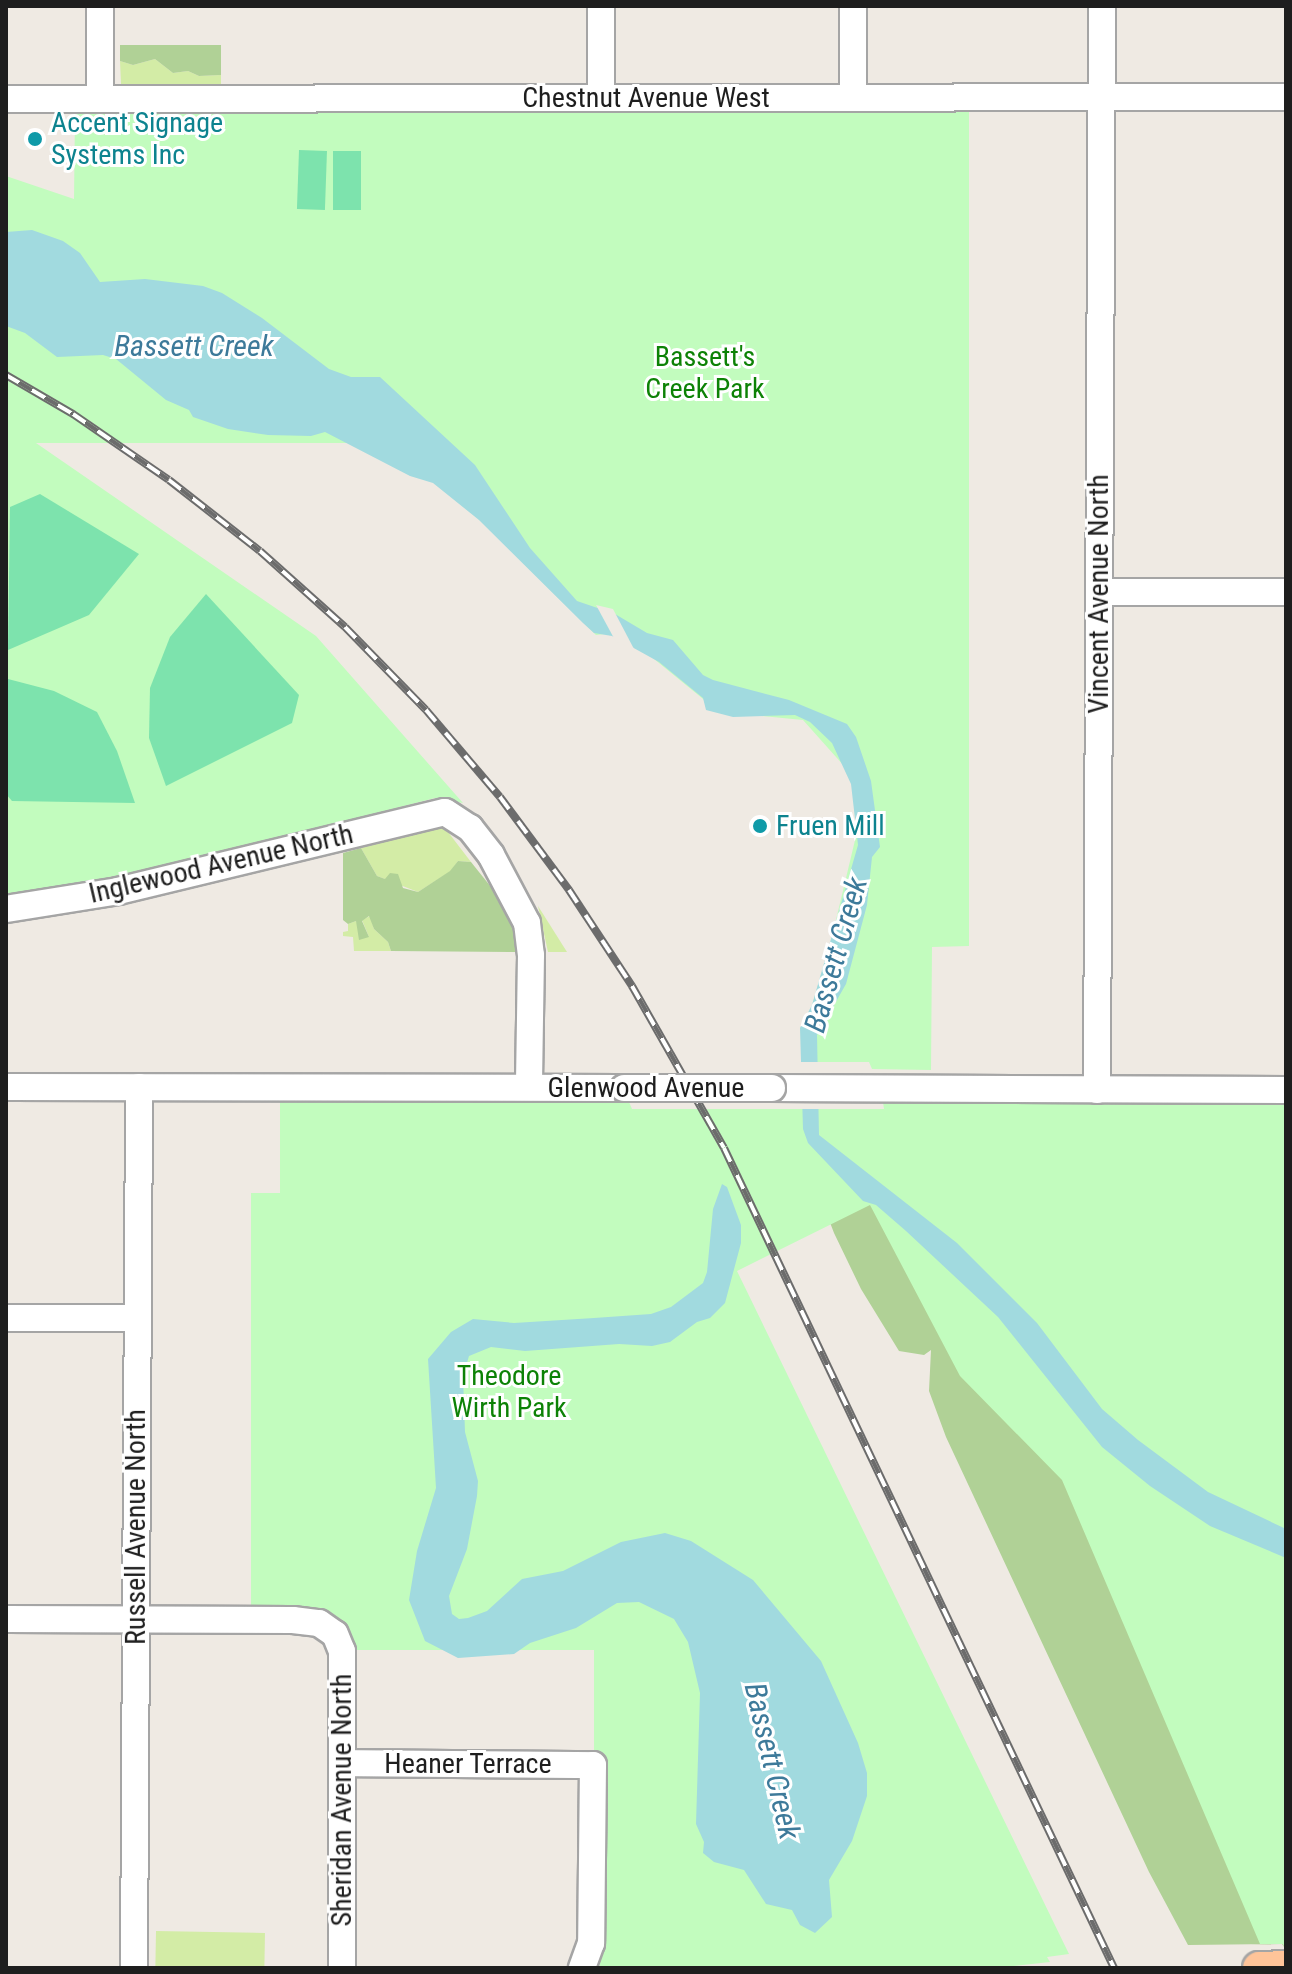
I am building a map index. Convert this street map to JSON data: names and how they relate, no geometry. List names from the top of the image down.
{
  "streets": {
    "street": [
      "Chestnut Avenue West",
      "Vincent Avenue North",
      "Inglewood Avenue North",
      "Glenwood Avenue",
      "Russell Avenue North",
      "Heaner Terrace",
      "Sheridan Avenue North"
    ]
  },
  "crossings": [
    ["Chestnut Avenue West", "Vincent Avenue North"],
    ["Vincent Avenue North", "Glenwood Avenue"],
    ["Inglewood Avenue North", "Glenwood Avenue"],
    ["Glenwood Avenue", "Russell Avenue North"],
    ["Russell Avenue North", "Sheridan Avenue North"],
    ["Heaner Terrace", "Sheridan Avenue North"]
  ],
  "water": ["Bassett Creek"],
  "parks": ["Bassett's Creek Park", "Theodore Wirth Park"],
  "places": ["Accent Signage Systems Inc", "Fruen Mill"]
}
